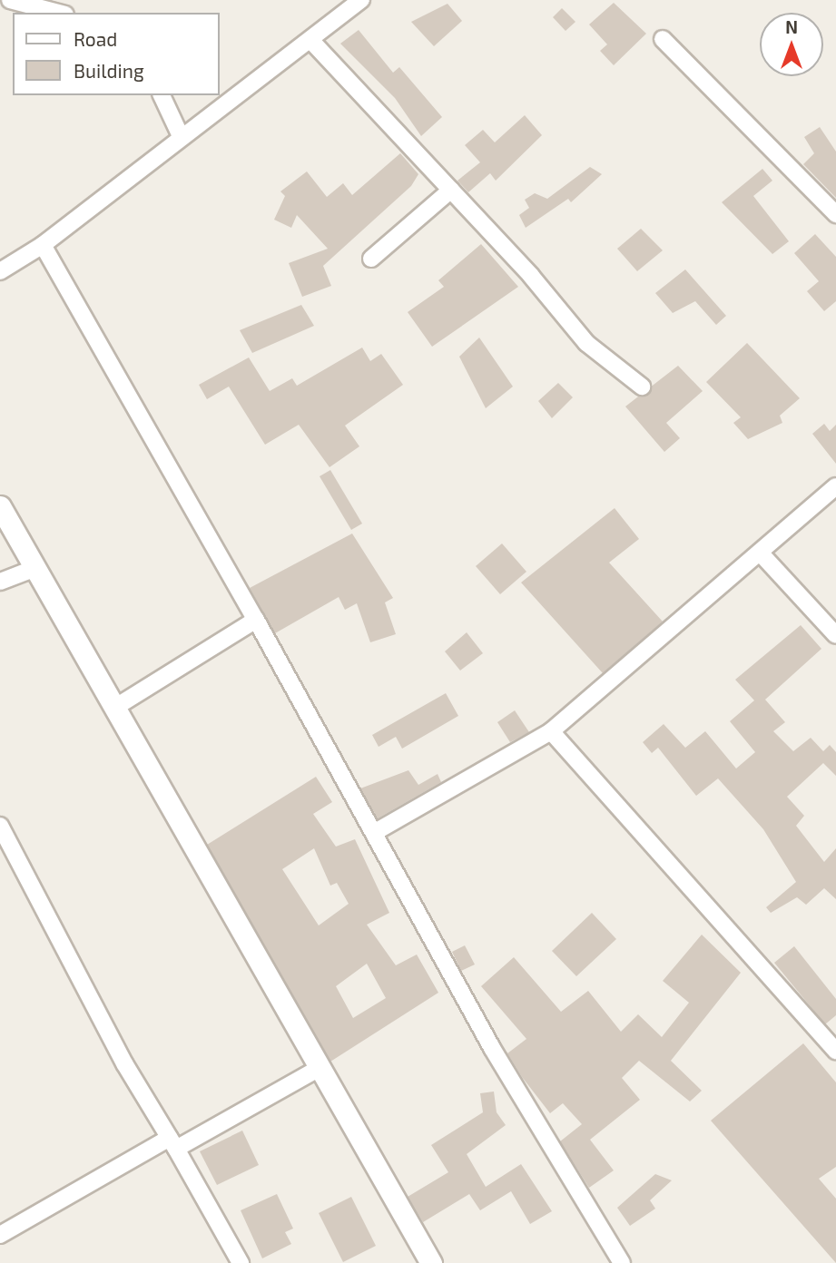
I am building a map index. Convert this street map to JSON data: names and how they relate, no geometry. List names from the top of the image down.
{
  "legend": ["Road", "Building"],
  "north": "top"
}
